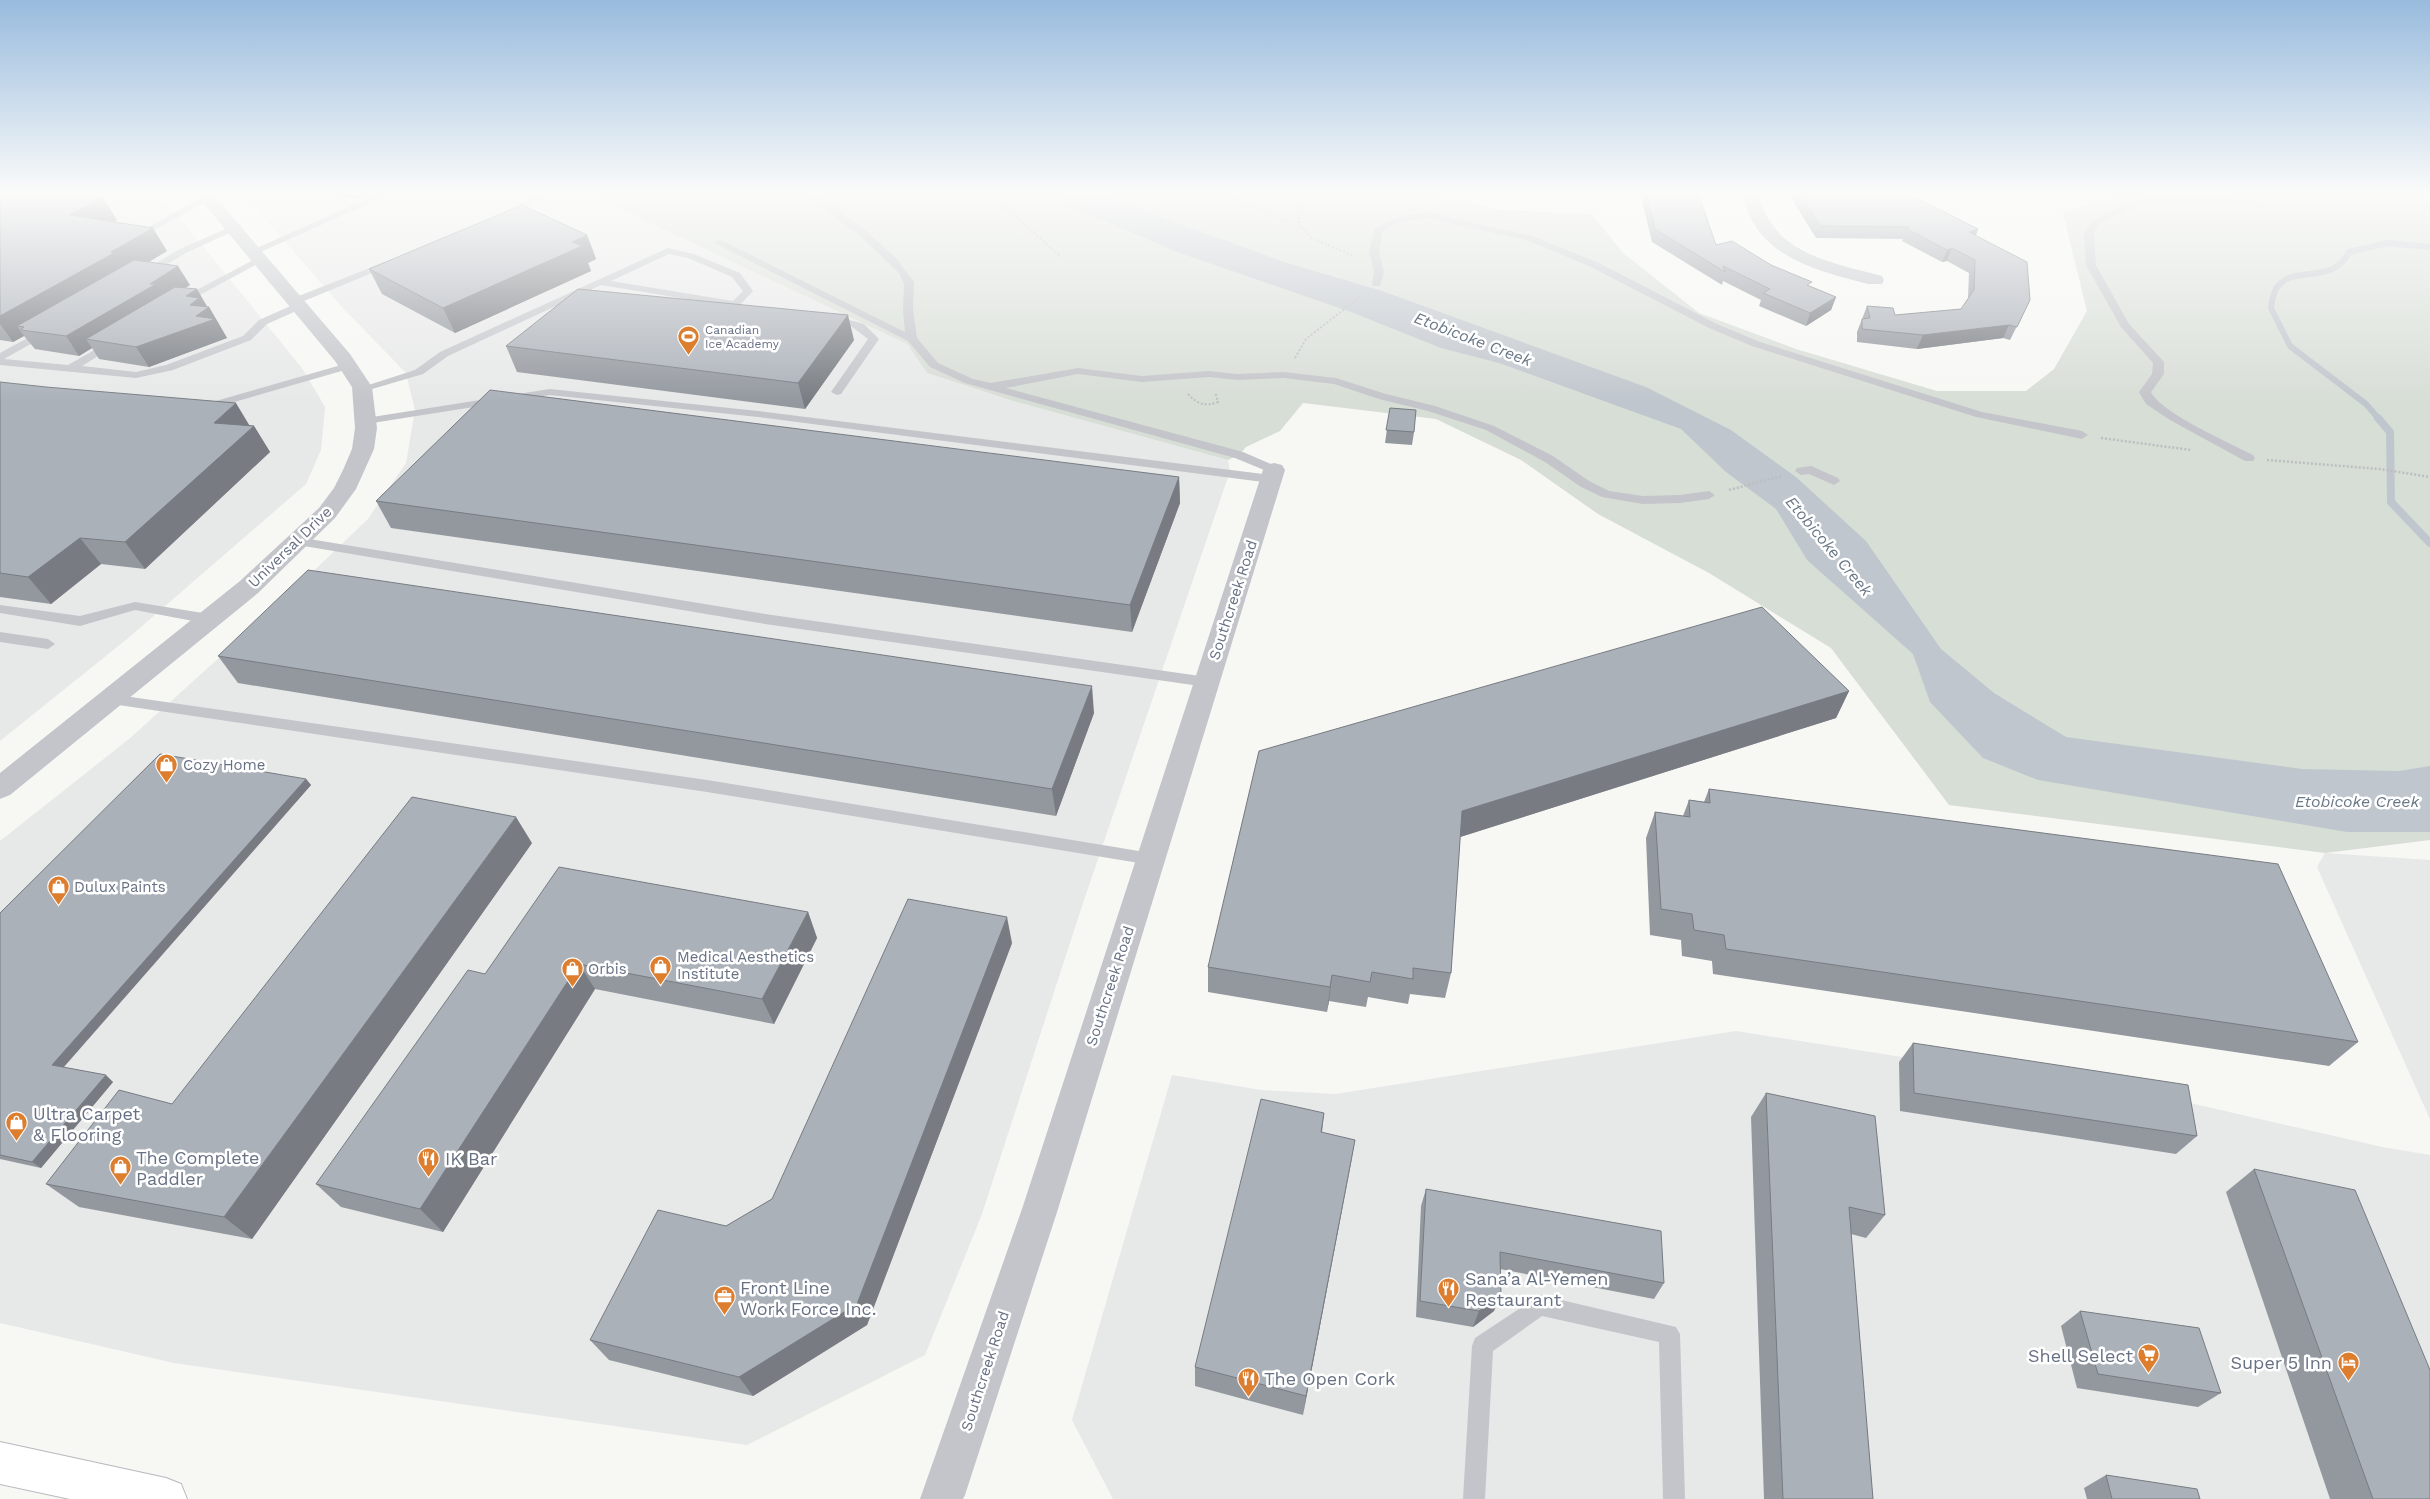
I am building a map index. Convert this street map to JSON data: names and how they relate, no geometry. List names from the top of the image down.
{
  "streets": {
    "street": ["Universal Drive", "Southcreek Road"]
  },
  "water": ["Etobicoke Creek"],
  "places": {
    "sports": ["Canadian Ice Academy"],
    "shop": [
      "Cozy Home",
      "Dulux Paints",
      "Medical Aesthetics Institute",
      "Orbis",
      "Ultra Carpet & Flooring",
      "The Complete Paddler"
    ],
    "restaurant": ["IK Bar", "Sana’a Al-Yemen Restaurant", "The Open Cork"],
    "office": ["Front Line Work Force Inc."],
    "supermarket": ["Shell Select"],
    "hotel": ["Super 5 Inn"]
  }
}
